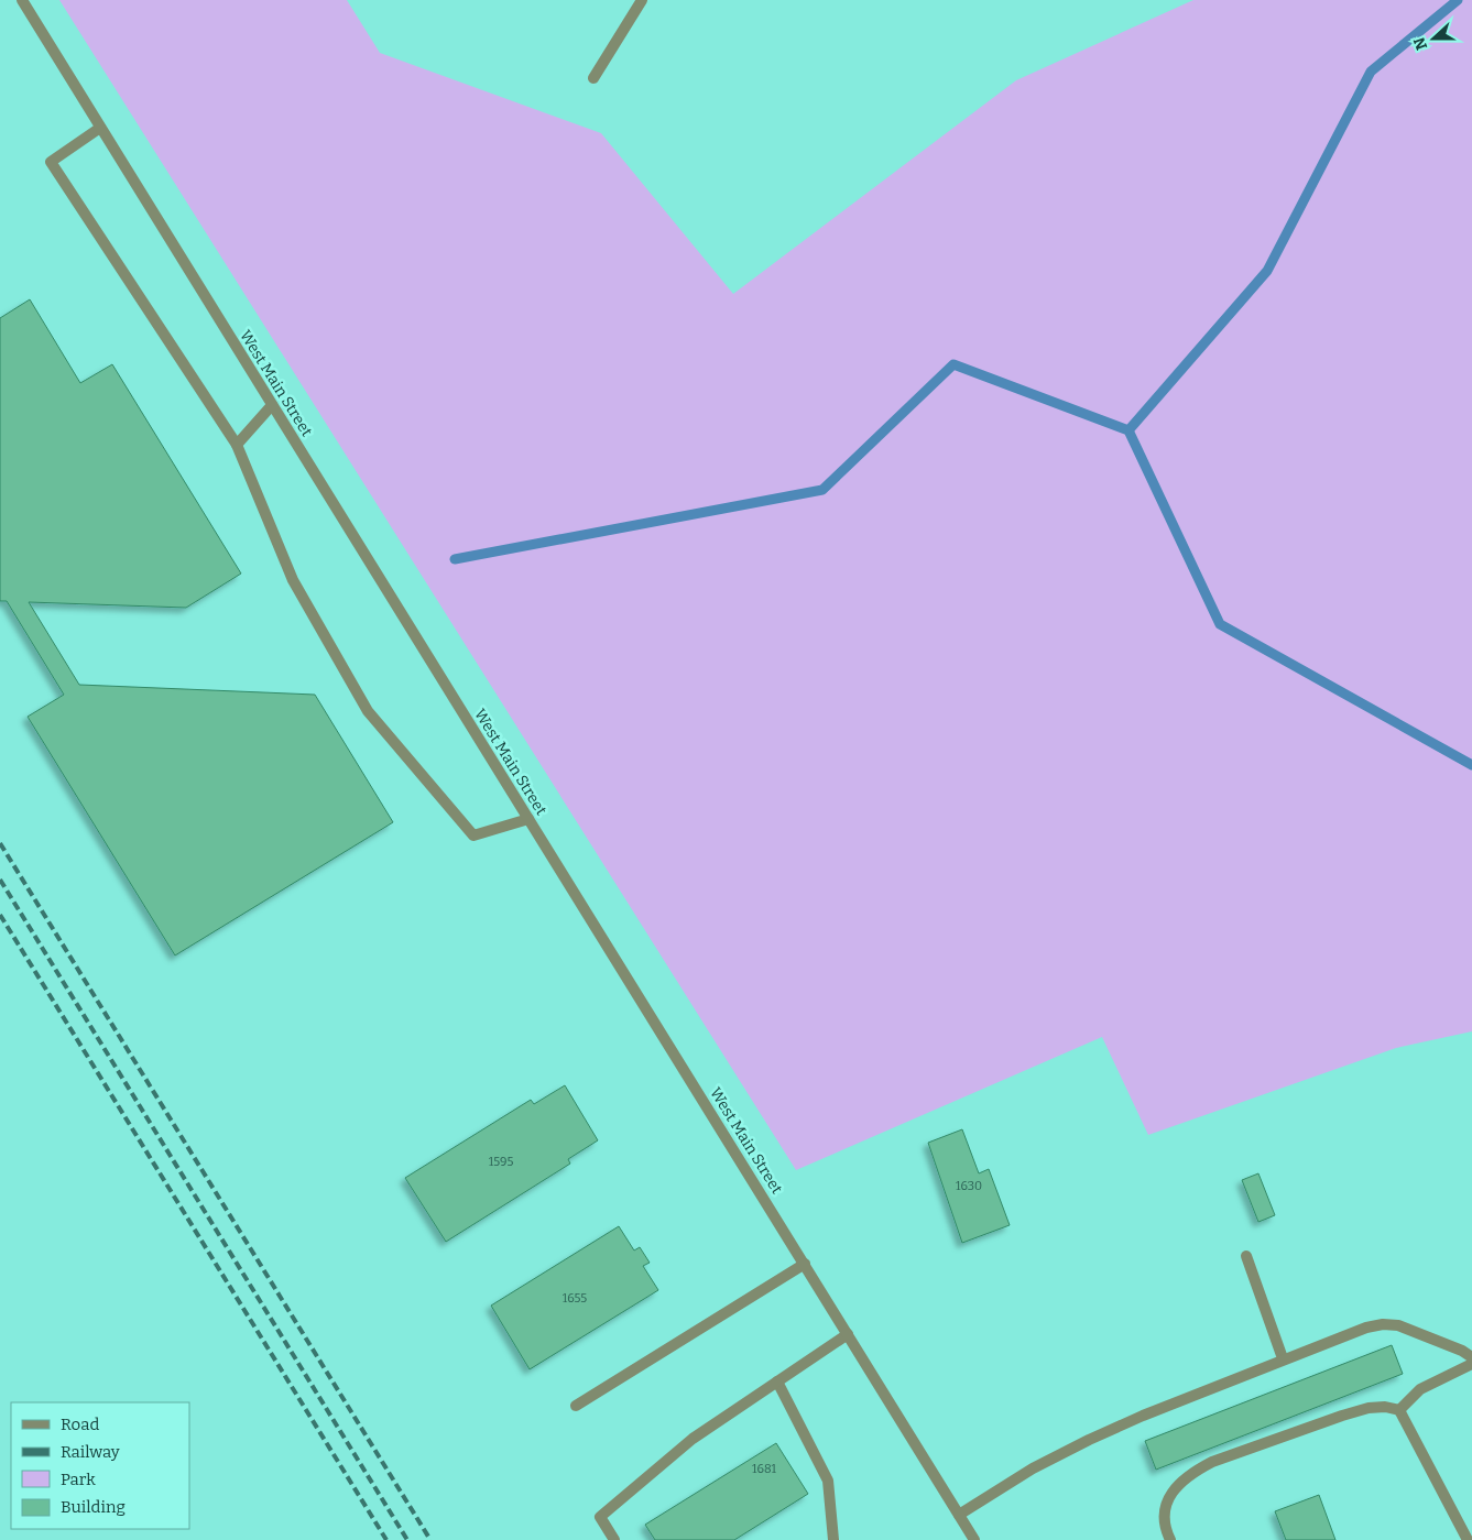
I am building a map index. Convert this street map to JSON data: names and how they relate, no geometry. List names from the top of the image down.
{
  "streets": {
    "street": ["West Main Street"]
  },
  "house_numbers": [
    "1595",
    "1630",
    "1655",
    "1681"
  ],
  "legend": [
    "Road",
    "Railway",
    "Park",
    "Building"
  ],
  "north": "left"
}
